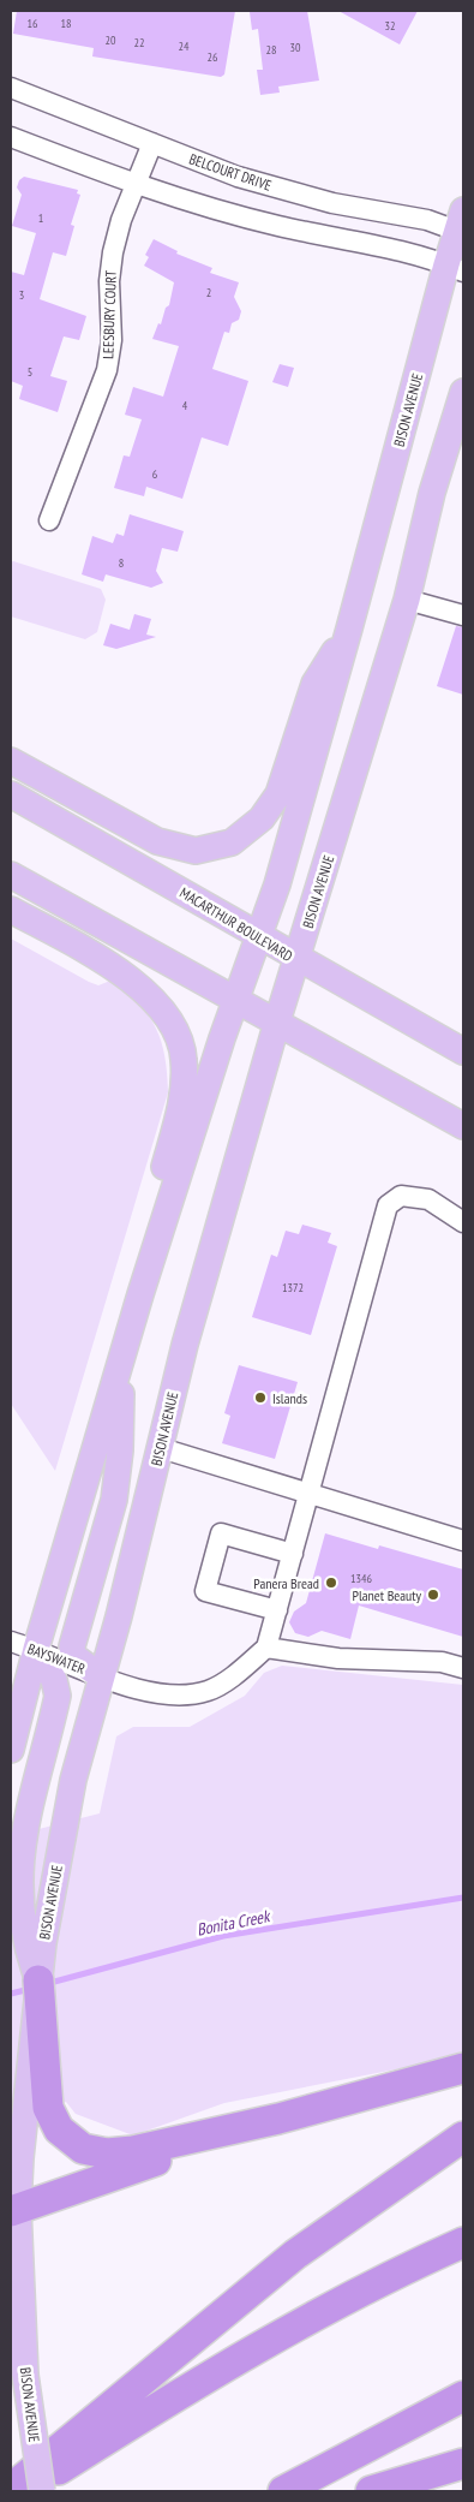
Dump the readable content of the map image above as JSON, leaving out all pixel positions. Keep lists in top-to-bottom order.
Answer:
{
  "streets": {
    "main road": ["BISON AVENUE", "MACARTHUR BOULEVARD"],
    "street": ["BELCOURT DRIVE", "LEESBURY COURT", "BAYSWATER"]
  },
  "crossings": [
    ["BELCOURT DRIVE", "LEESBURY COURT"],
    ["BELCOURT DRIVE", "BISON AVENUE"],
    ["BISON AVENUE", "MACARTHUR BOULEVARD"],
    ["BISON AVENUE", "BAYSWATER"]
  ],
  "water": ["Bonita Creek"],
  "places": ["Islands", "Panera Bread", "Planet Beauty"],
  "house_numbers": [
    "16",
    "18",
    "32",
    "20",
    "22",
    "24",
    "30",
    "28",
    "26",
    "1",
    "2",
    "3",
    "5",
    "4",
    "6",
    "8",
    "1372",
    "1346"
  ]
}
